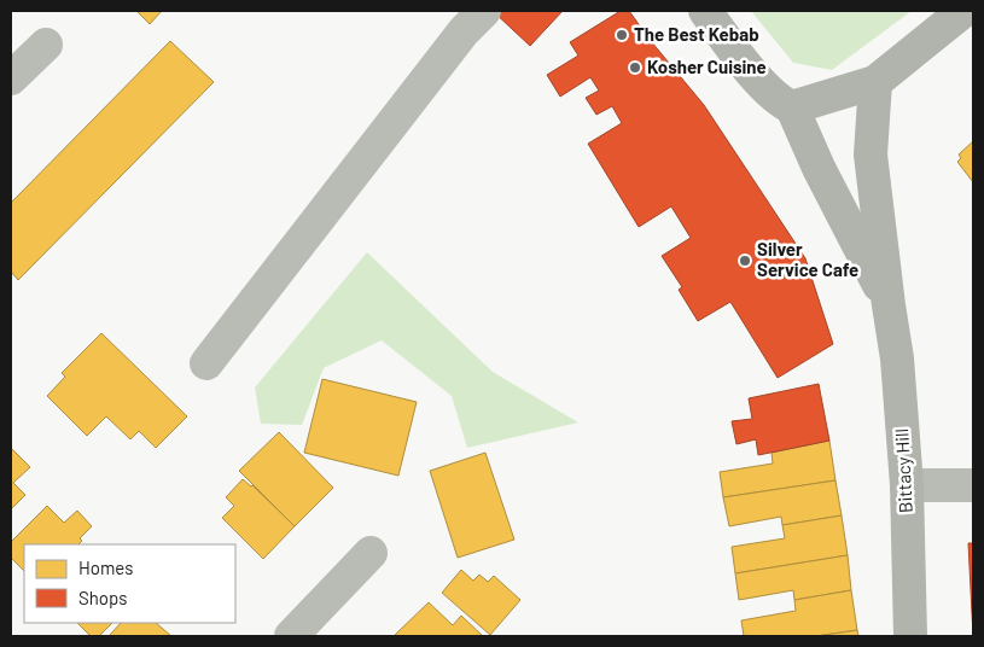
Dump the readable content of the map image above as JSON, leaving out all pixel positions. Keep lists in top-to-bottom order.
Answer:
{
  "streets": {
    "main road": ["Bittacy Hill"]
  },
  "places": ["The Best Kebab", "Kosher Cuisine", "Silver Service Cafe"],
  "legend": ["Homes", "Shops"]
}
